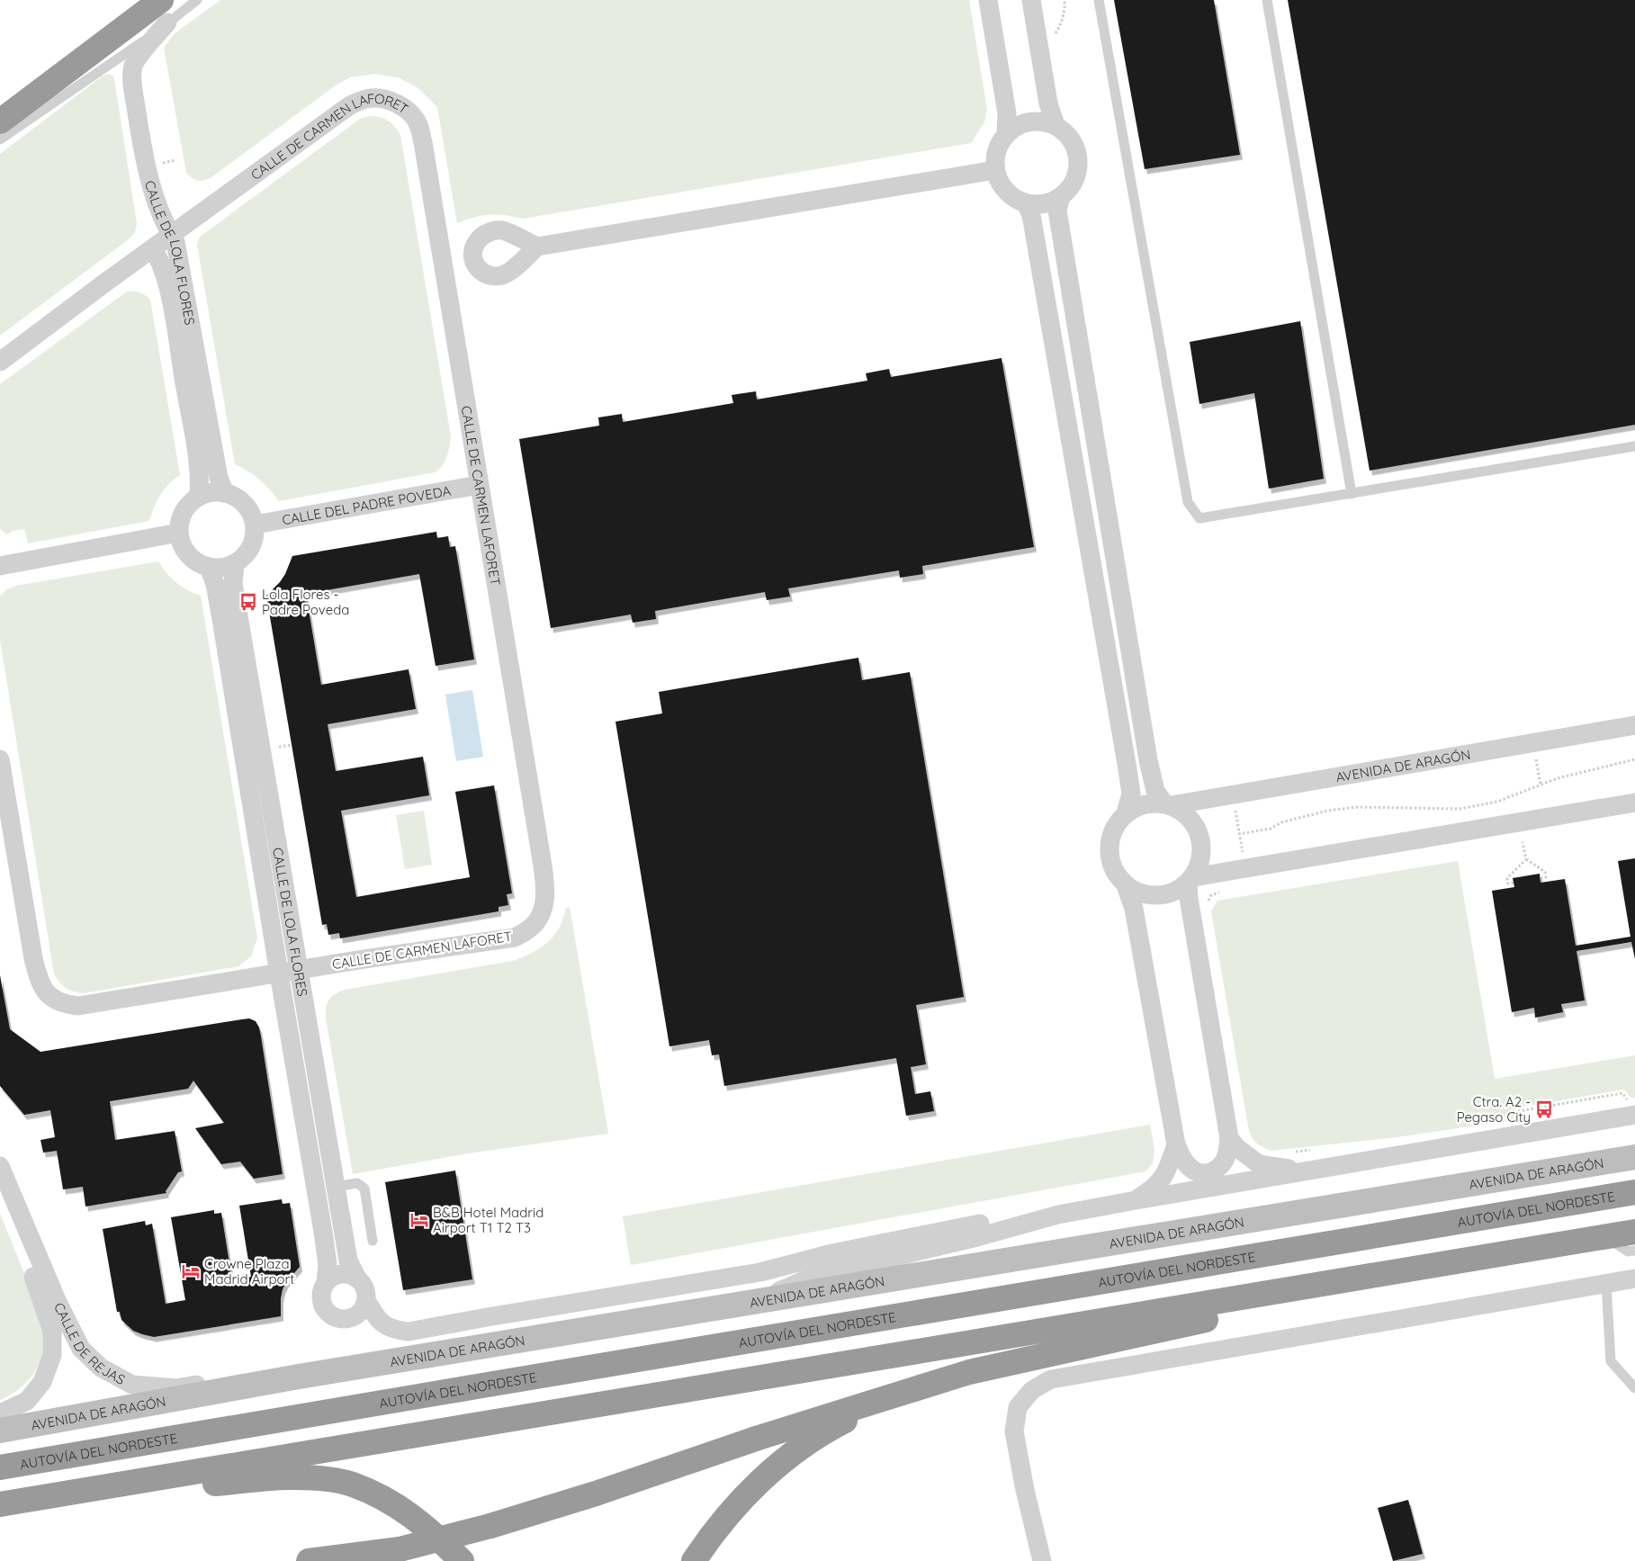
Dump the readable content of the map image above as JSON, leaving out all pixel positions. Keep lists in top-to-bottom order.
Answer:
{
  "streets": {
    "highway": ["AUTOVÍA DEL NORDESTE"],
    "street": [
      "CALLE DE CARMEN LAFORET",
      "CALLE DE LOLA FLORES",
      "CALLE DEL PADRE POVEDA",
      "AVENIDA DE ARAGÓN",
      "CALLE DE REJAS"
    ]
  },
  "crossings": [
    ["CALLE DE CARMEN LAFORET", "CALLE DE LOLA FLORES"],
    ["CALLE DE CARMEN LAFORET", "CALLE DEL PADRE POVEDA"],
    ["CALLE DE LOLA FLORES", "CALLE DEL PADRE POVEDA"],
    ["CALLE DE LOLA FLORES", "AVENIDA DE ARAGÓN"],
    ["AVENIDA DE ARAGÓN", "CALLE DE REJAS"]
  ],
  "places": {
    "bus stop": ["Lola Flores - Padre Poveda", "Ctra. A2 - Pegaso City"],
    "hotel": ["B&B Hotel Madrid Airport T1 T2 T3", "Crowne Plaza Madrid Airport"]
  }
}
